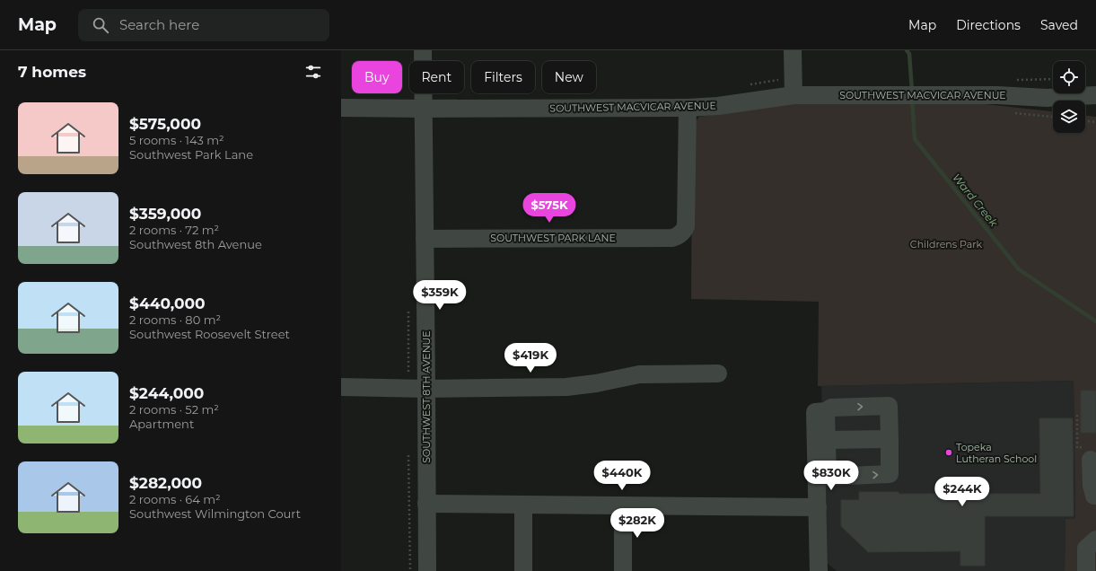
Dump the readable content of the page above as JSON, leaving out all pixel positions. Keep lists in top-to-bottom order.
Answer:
{
  "streets": {
    "street": ["SOUTHWEST MACVICAR AVENUE", "SOUTHWEST PARK LANE", "SOUTHWEST 8TH AVENUE"]
  },
  "crossings": [
    ["SOUTHWEST MACVICAR AVENUE", "SOUTHWEST PARK LANE"],
    ["SOUTHWEST MACVICAR AVENUE", "SOUTHWEST 8TH AVENUE"],
    ["SOUTHWEST PARK LANE", "SOUTHWEST 8TH AVENUE"]
  ],
  "water": ["Ward Creek"],
  "parks": ["Childrens Park"],
  "places": ["Topeka Lutheran School"],
  "page": {
    "header": "Map",
    "search": "Search here",
    "nav": ["Map", "Directions", "Saved"],
    "heading": "7 homes",
    "chip": [
      "Buy",
      "Rent",
      "Filters",
      "New"
    ],
    "list": [
      {
        "name": "$575,000",
        "note": "5 rooms · 143 m² · Southwest Park Lane"
      },
      {
        "name": "$359,000",
        "note": "2 rooms · 72 m² · Southwest 8th Avenue"
      },
      {
        "name": "$440,000",
        "note": "2 rooms · 80 m² · Southwest Roosevelt Street"
      },
      {
        "name": "$244,000",
        "note": "2 rooms · 52 m² · Apartment"
      },
      {
        "name": "$282,000",
        "note": "2 rooms · 64 m² · Southwest Wilmington Court"
      }
    ],
    "price": [
      "$575K",
      "$359K",
      "$419K",
      "$440K",
      "$830K",
      "$244K",
      "$282K"
    ]
  }
}
